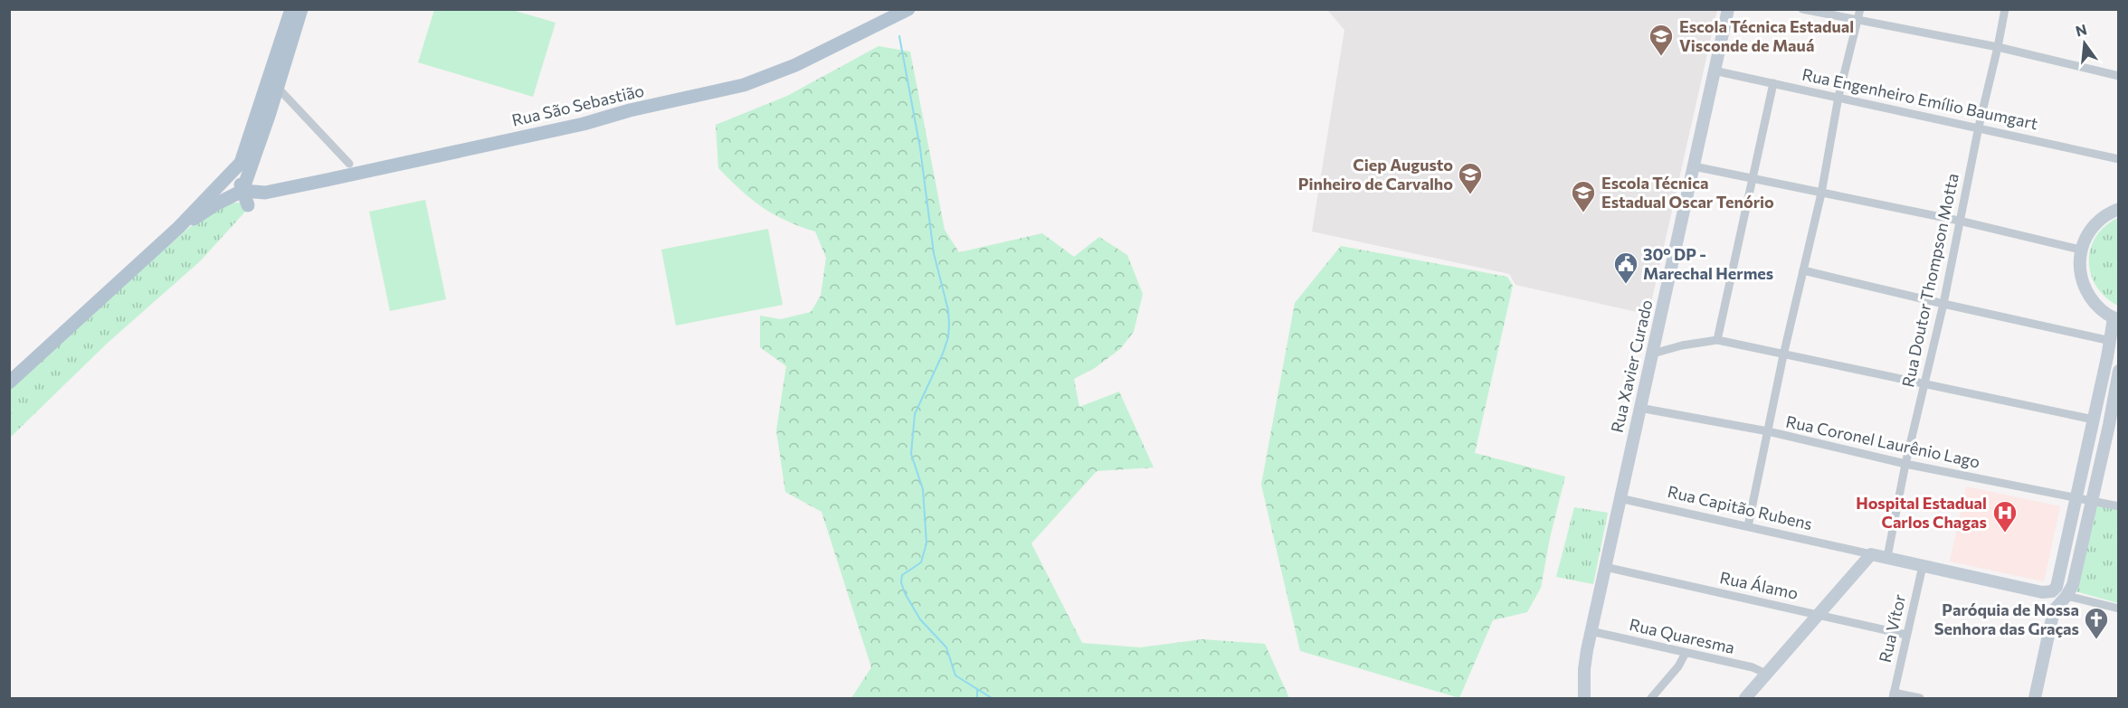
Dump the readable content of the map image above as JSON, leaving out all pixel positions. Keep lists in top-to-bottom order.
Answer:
{
  "streets": {
    "main road": ["Rua São Sebastião", "Rua Xavier Curado", "Rua Capitão Rubens"],
    "street": [
      "Rua Engenheiro Emílio Baumgart",
      "Rua Doutor Thompson Motta",
      "Rua Coronel Laurênio Lago",
      "Rua Álamo",
      "Rua Vítor",
      "Rua Quaresma"
    ]
  },
  "crossings": [
    ["Rua Engenheiro Emílio Baumgart", "Rua Doutor Thompson Motta"],
    ["Rua Engenheiro Emílio Baumgart", "Rua Xavier Curado"],
    ["Rua Doutor Thompson Motta", "Rua Coronel Laurênio Lago"],
    ["Rua Doutor Thompson Motta", "Rua Capitão Rubens"],
    ["Rua Xavier Curado", "Rua Coronel Laurênio Lago"],
    ["Rua Xavier Curado", "Rua Capitão Rubens"],
    ["Rua Xavier Curado", "Rua Álamo"],
    ["Rua Xavier Curado", "Rua Quaresma"],
    ["Rua Coronel Laurênio Lago", "Rua Capitão Rubens"],
    ["Rua Capitão Rubens", "Rua Vítor"],
    ["Rua Álamo", "Rua Vítor"]
  ],
  "places": {
    "school or university": ["Escola Técnica Estadual Visconde de Mauá", "Ciep Augusto Pinheiro de Carvalho", "Escola Técnica Estadual Oscar Tenório"],
    "public building": ["30º DP - Marechal Hermes"],
    "hospital": ["Hospital Estadual Carlos Chagas"],
    "church": ["Paróquia de Nossa Senhora das Graças"]
  },
  "north": "top"
}
